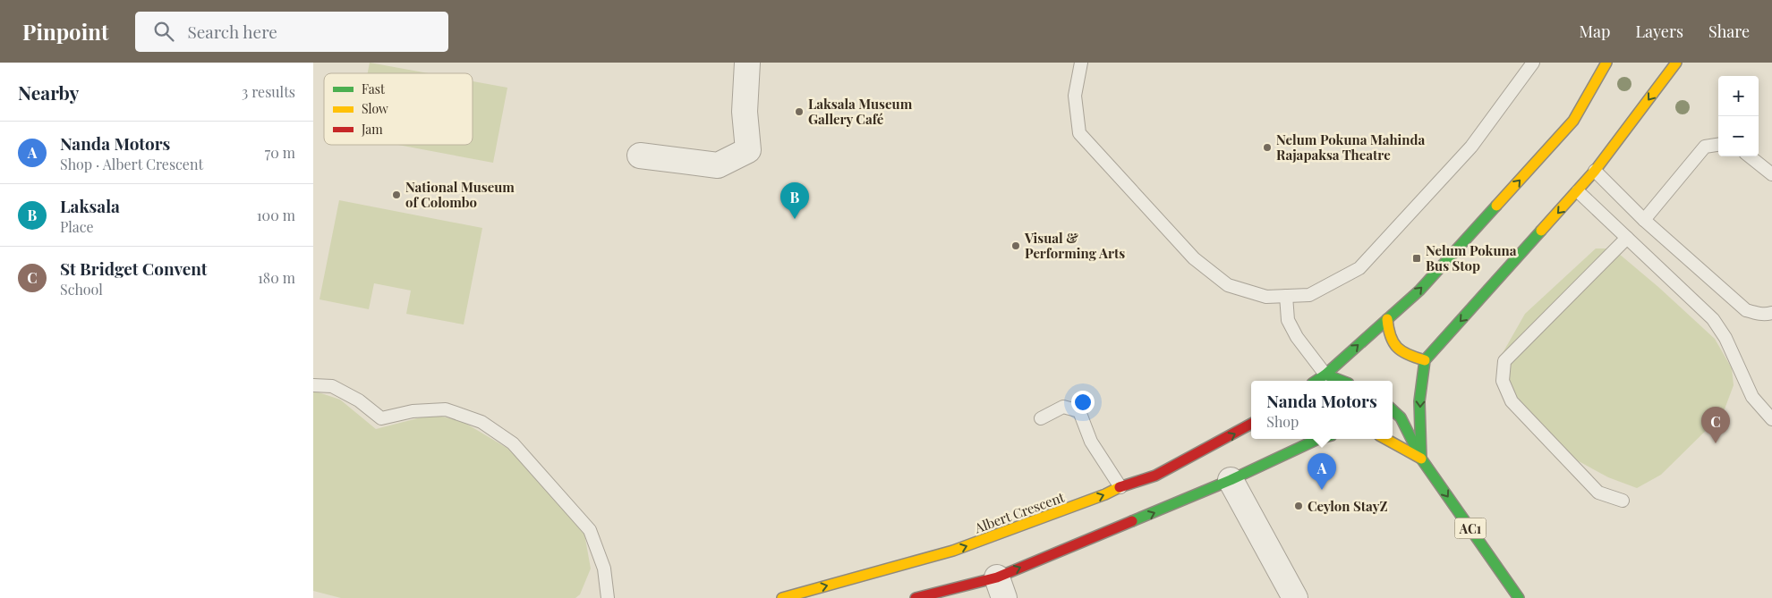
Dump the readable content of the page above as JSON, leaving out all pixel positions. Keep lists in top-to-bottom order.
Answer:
{
  "streets": {
    "main road": ["Albert Crescent", "AC1"]
  },
  "places": {
    "other": [
      "Laksala Museum Gallery Café",
      "Nelum Pokuna Mahinda Rajapaksa Theatre",
      "National Museum of Colombo",
      "Visual & Performing Arts",
      "Ceylon StayZ"
    ],
    "transit": ["Nelum Pokuna Bus Stop"]
  },
  "legend": ["Fast", "Slow", "Jam"],
  "page": {
    "header": "Pinpoint",
    "search": "Search here",
    "nav": ["Map", "Layers", "Share"],
    "heading": ["Nearby", "3 results"],
    "map_buttons": ["+", "−"],
    "list": [
      {
        "mark": "A",
        "name": "Nanda Motors",
        "note": "Shop · Albert Crescent",
        "value": "70 m"
      },
      {
        "mark": "B",
        "name": "Laksala",
        "note": "Place",
        "value": "100 m"
      },
      {
        "mark": "C",
        "name": "St Bridget Convent",
        "note": "School",
        "value": "180 m"
      }
    ],
    "pins": ["B", "C", "A"],
    "popup": ["Nanda Motors", "Shop"]
  }
}
